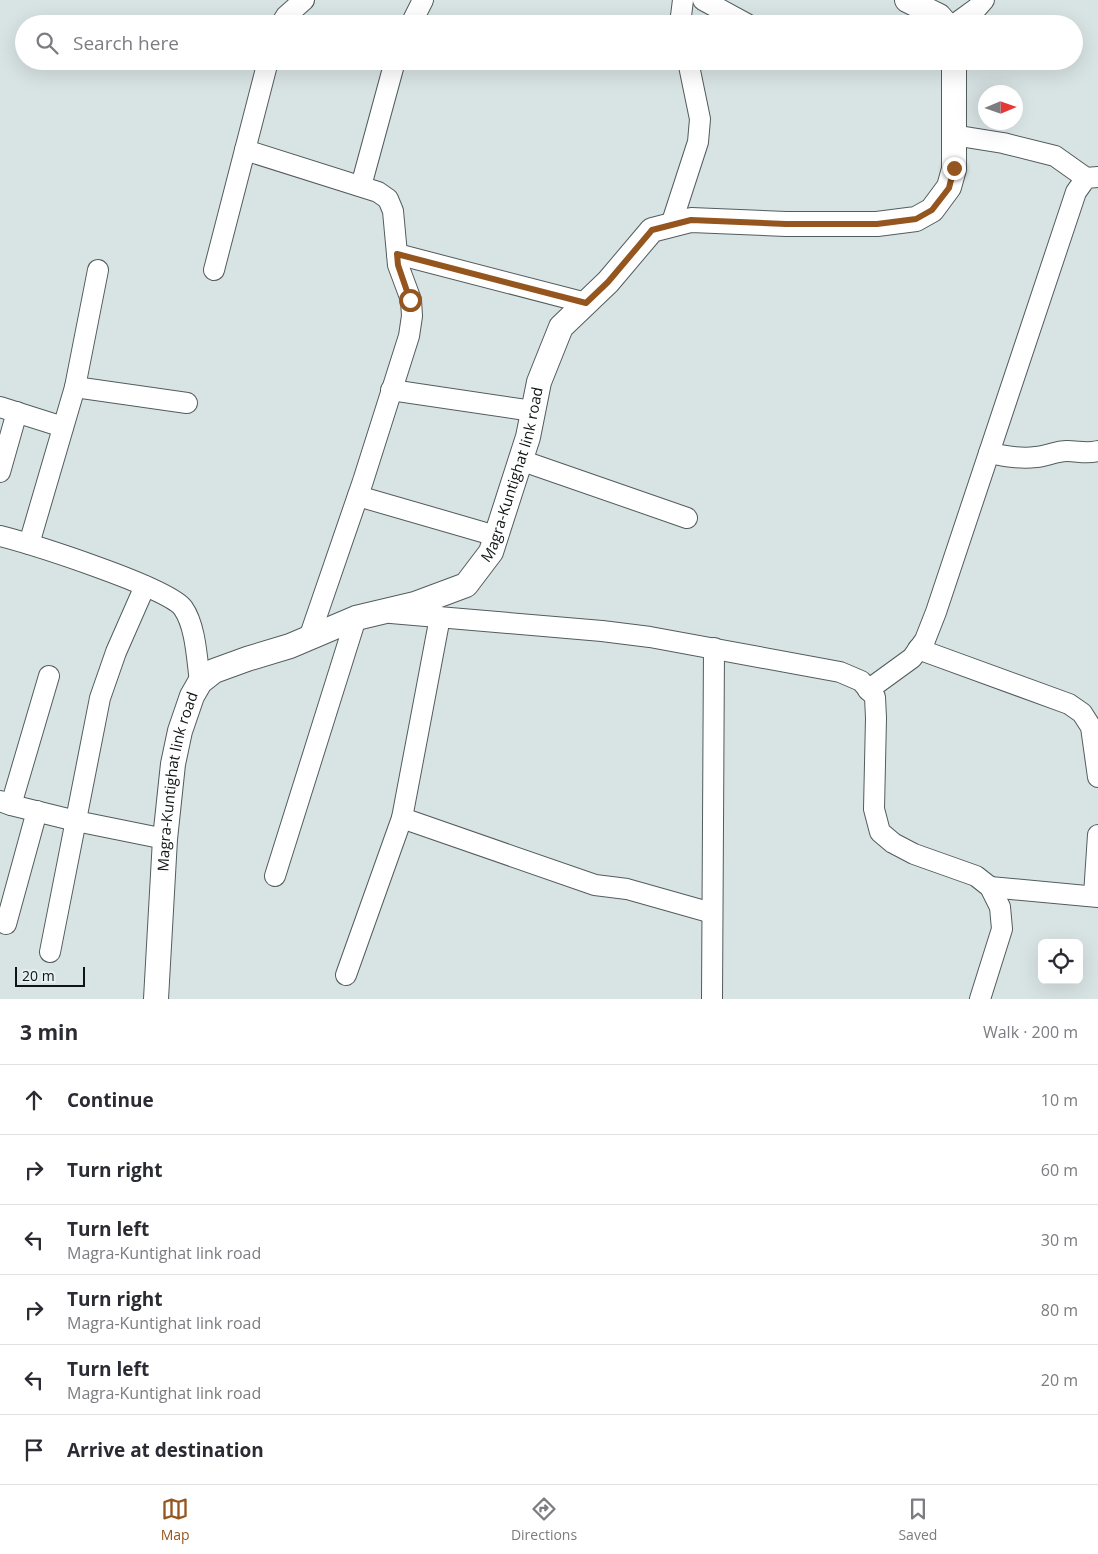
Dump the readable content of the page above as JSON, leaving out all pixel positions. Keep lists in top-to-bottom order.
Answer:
{
  "streets": {
    "street": ["Magra-Kuntighat link road"]
  },
  "scale_bar": "20 m",
  "north": "right",
  "page": {
    "search": "Search here",
    "scale": "20 m",
    "heading": ["3 min", "Walk · 200 m"],
    "list": [
      ["Continue", "10 m"],
      ["Turn right", "60 m"],
      ["Turn left", "Magra-Kuntighat link road", "30 m"],
      ["Turn right", "Magra-Kuntighat link road", "80 m"],
      ["Turn left", "Magra-Kuntighat link road", "20 m"],
      "Arrive at destination"
    ],
    "nav": ["Map", "Directions", "Saved"]
  }
}
